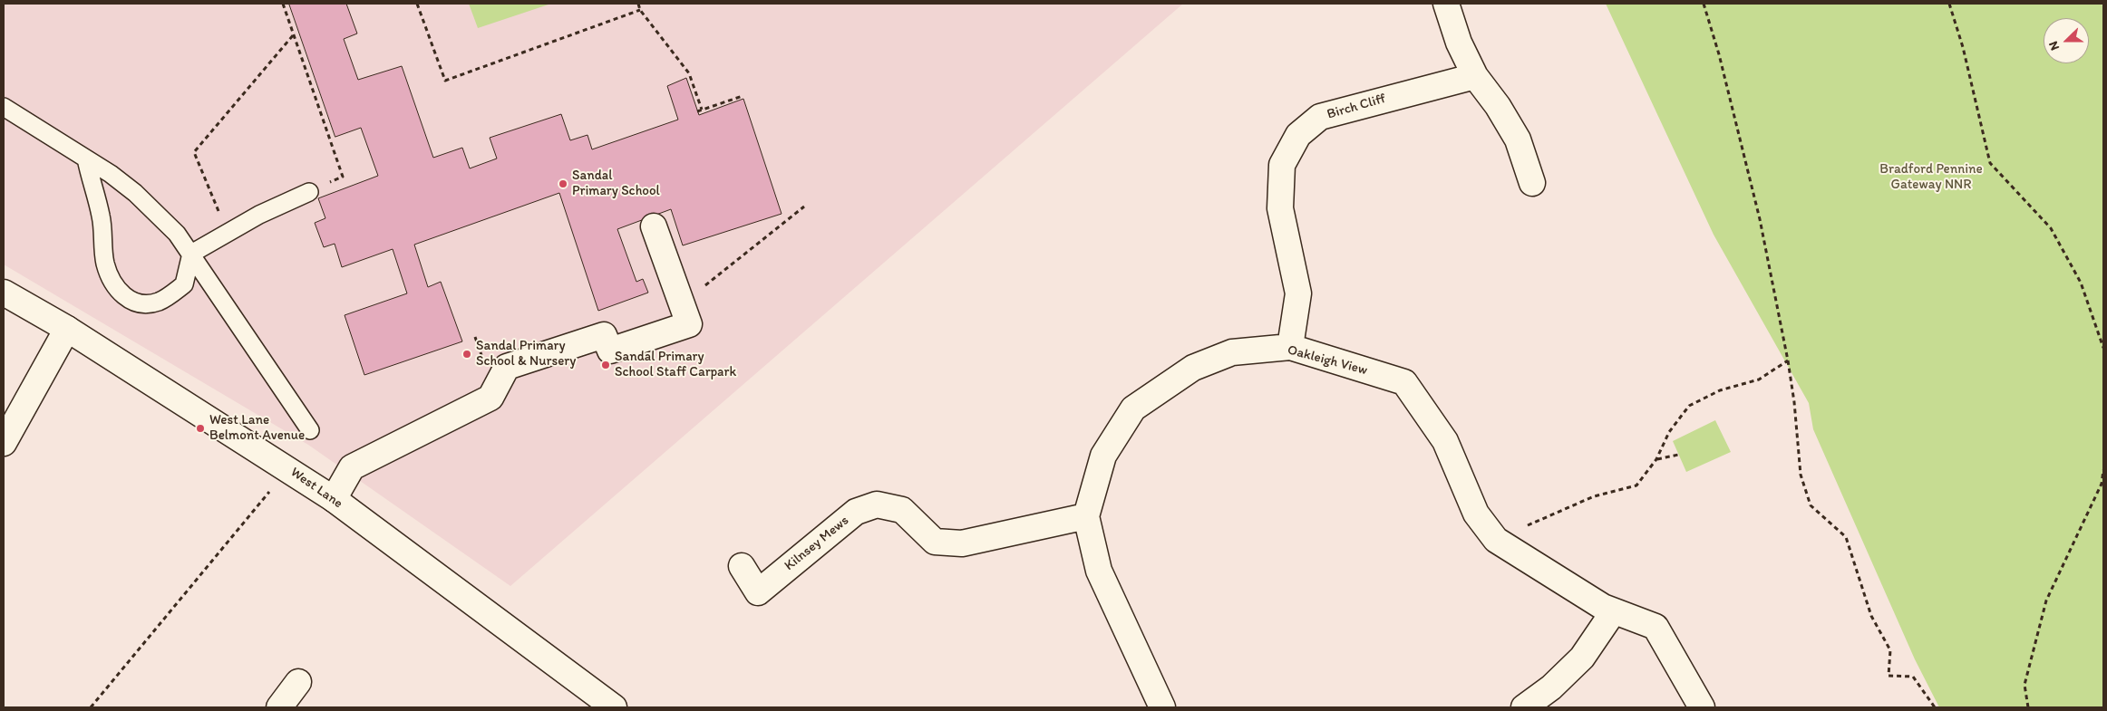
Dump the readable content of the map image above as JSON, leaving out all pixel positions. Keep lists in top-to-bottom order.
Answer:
{
  "streets": {
    "street": [
      "Birch Cliff",
      "Oakleigh View",
      "West Lane",
      "Kilnsey Mews"
    ]
  },
  "crossings": [
    ["Birch Cliff", "Oakleigh View"],
    ["Oakleigh View", "Kilnsey Mews"]
  ],
  "parks": ["Bradford Pennine Gateway NNR"],
  "places": [
    "Sandal Primary School",
    "Sandal Primary School & Nursery",
    "Sandal Primary School Staff Carpark",
    "West Lane Belmont Avenue"
  ],
  "north": "left"
}
